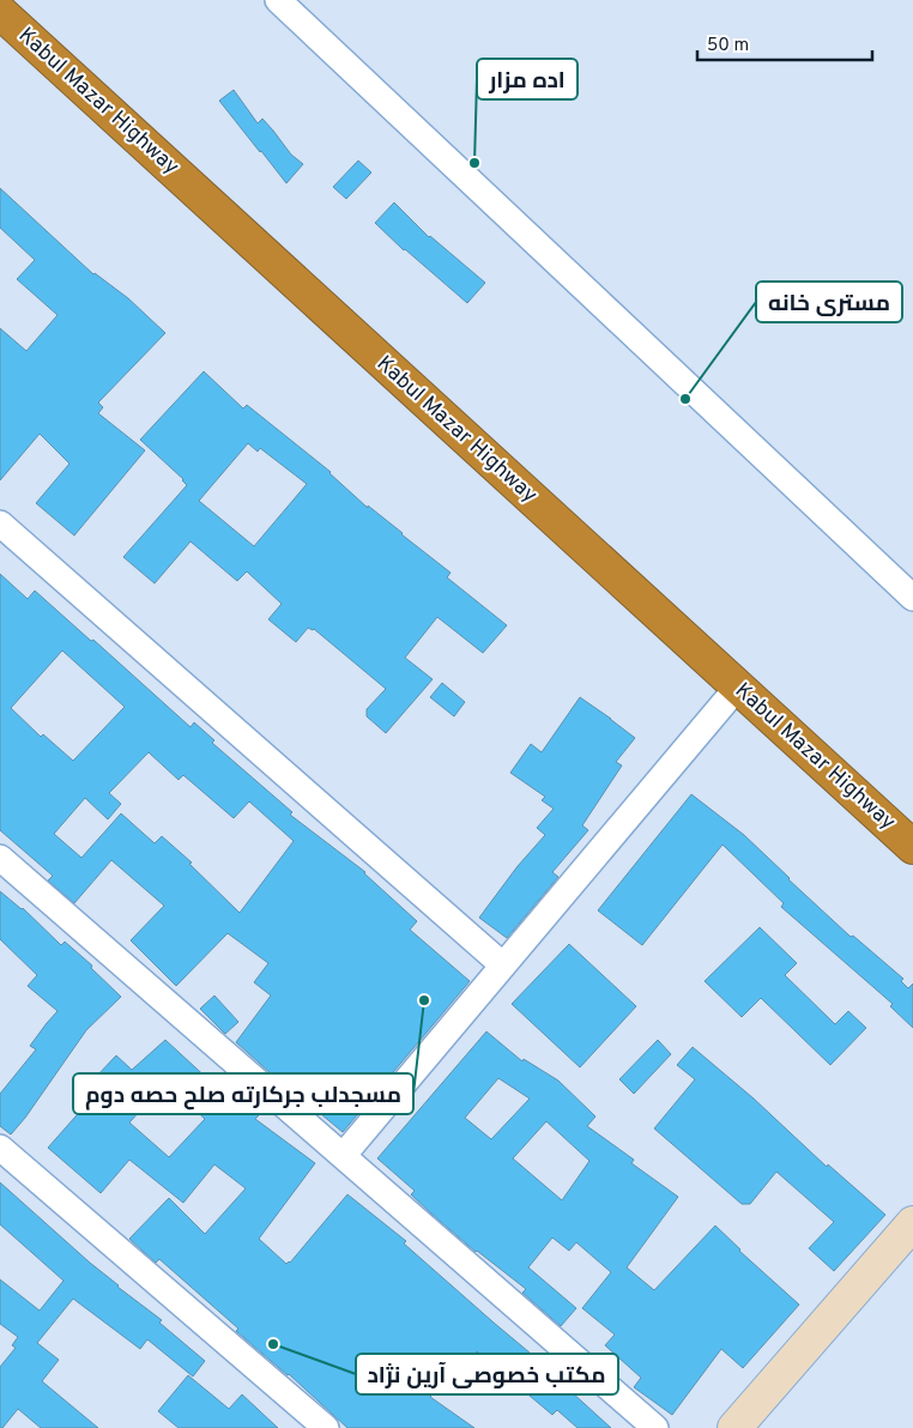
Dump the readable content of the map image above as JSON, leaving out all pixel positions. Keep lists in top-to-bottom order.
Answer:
{
  "streets": {
    "highway": ["Kabul Mazar Highway"]
  },
  "places": [
    "اده مزار",
    "مستری خانه",
    "مسجدلب جرکارته صلح حصه دوم",
    "مکتب خصوصی آرین نژاد"
  ],
  "scale_bar": "50 m"
}
